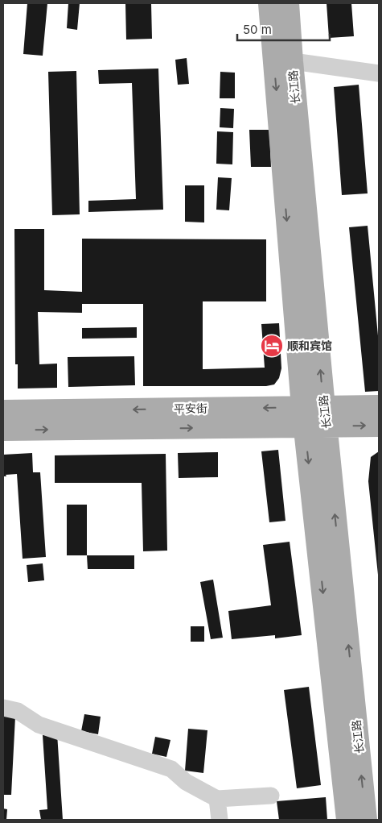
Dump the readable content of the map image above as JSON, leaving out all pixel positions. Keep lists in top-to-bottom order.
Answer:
{
  "streets": {
    "main road": ["长江路", "平安街"]
  },
  "crossings": [
    ["长江路", "平安街"]
  ],
  "places": {
    "hotel": ["顺和宾馆"]
  },
  "scale_bar": "50 m"
}
